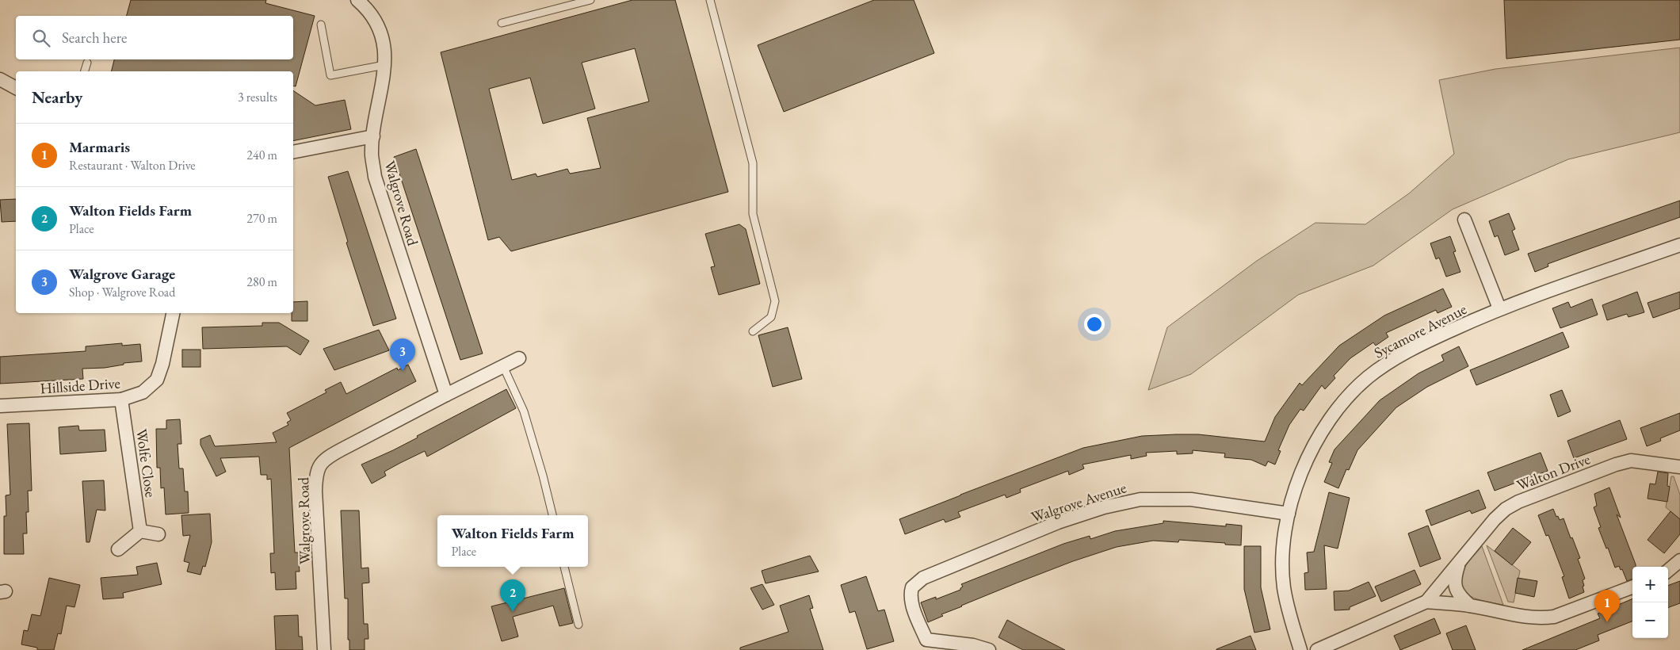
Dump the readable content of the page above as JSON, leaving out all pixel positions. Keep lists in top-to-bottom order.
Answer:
{
  "streets": {
    "street": [
      "Walgrove Road",
      "Sycamore Avenue",
      "Hillside Drive",
      "Wolfe Close",
      "Walton Drive",
      "Walgrove Avenue"
    ]
  },
  "crossings": [
    ["Sycamore Avenue", "Walgrove Avenue"],
    ["Hillside Drive", "Wolfe Close"]
  ],
  "page": {
    "search": "Search here",
    "heading": ["Nearby", "3 results"],
    "list": [
      {
        "mark": "1",
        "name": "Marmaris",
        "note": "Restaurant · Walton Drive",
        "value": "240 m"
      },
      {
        "mark": "2",
        "name": "Walton Fields Farm",
        "note": "Place",
        "value": "270 m"
      },
      {
        "mark": "3",
        "name": "Walgrove Garage",
        "note": "Shop · Walgrove Road",
        "value": "280 m"
      }
    ],
    "pins": ["3", "2", "1"],
    "popup": ["Walton Fields Farm", "Place"],
    "map_buttons": ["+", "−"]
  }
}
